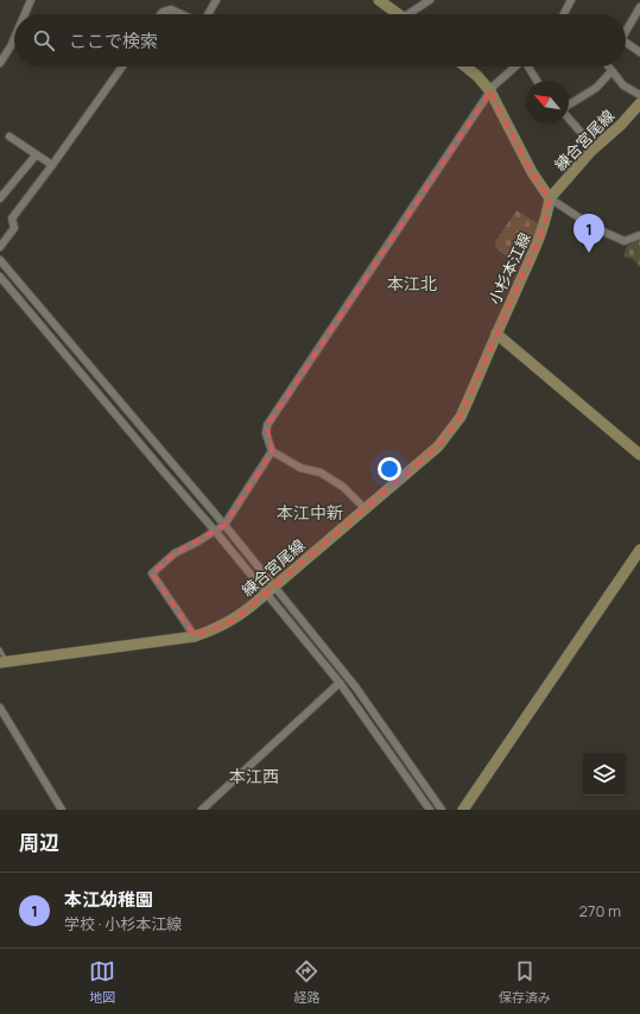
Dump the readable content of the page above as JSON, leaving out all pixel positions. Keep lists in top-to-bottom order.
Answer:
{
  "streets": {
    "main road": ["練合宮尾線", "小杉本江線"]
  },
  "crossings": [
    ["練合宮尾線", "小杉本江線"]
  ],
  "districts": ["本江北", "本江中新", "本江西"],
  "north": "top left",
  "page": {
    "search": "ここで検索",
    "pins": "1",
    "heading": "周辺",
    "list": [
      {
        "mark": "1",
        "name": "本江幼稚園",
        "note": "学校 · 小杉本江線",
        "value": "270 m"
      }
    ],
    "nav": ["地図", "経路", "保存済み"]
  }
}
